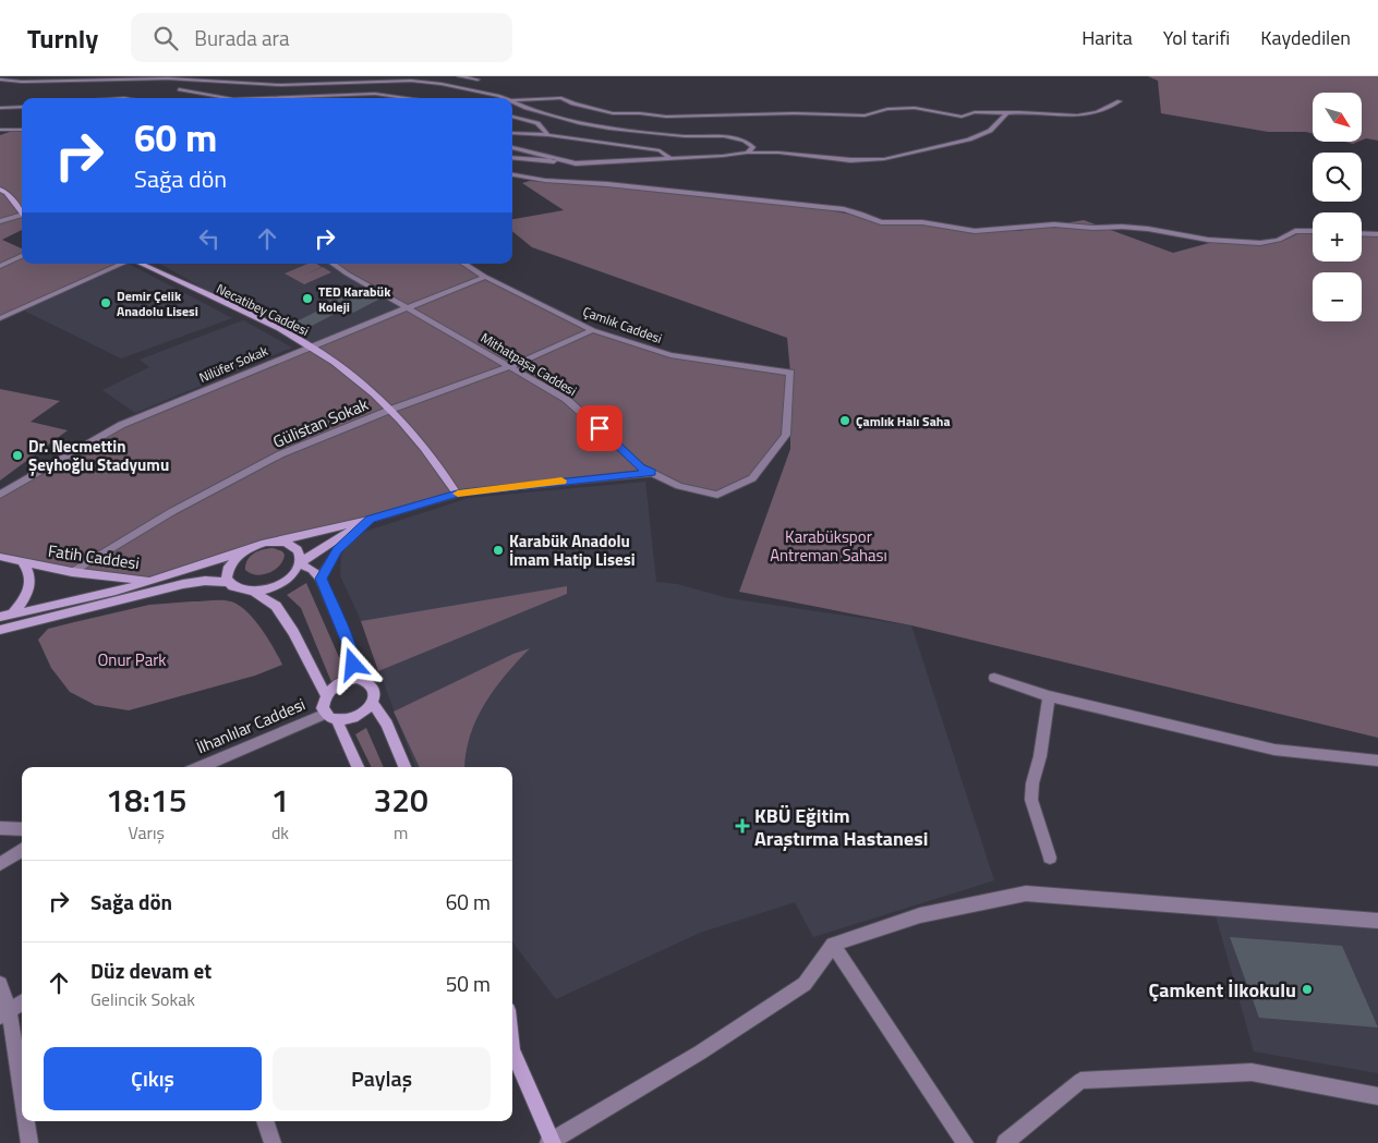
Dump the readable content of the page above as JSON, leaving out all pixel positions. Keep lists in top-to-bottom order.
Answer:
{
  "streets": {
    "street": [
      "Necatibey Caddesi",
      "Çamlık Caddesi",
      "Nilüfer Sokak",
      "Mithatpaşa Caddesi",
      "Gülistan Sokak",
      "Fatih Caddesi",
      "İlhanlılar Caddesi"
    ]
  },
  "crossings": [
    ["Necatibey Caddesi", "Nilüfer Sokak"],
    ["Necatibey Caddesi", "Gülistan Sokak"],
    ["Çamlık Caddesi", "Nilüfer Sokak"],
    ["Çamlık Caddesi", "Mithatpaşa Caddesi"],
    ["Çamlık Caddesi", "Gülistan Sokak"],
    ["Nilüfer Sokak", "Mithatpaşa Caddesi"],
    ["Mithatpaşa Caddesi", "Gülistan Sokak"],
    ["Gülistan Sokak", "Fatih Caddesi"]
  ],
  "parks": ["Karabükspor Antreman Sahası", "Onur Park"],
  "places": {
    "other": [
      "TED Karabük Koleji",
      "Demir Çelik Anadolu Lisesi",
      "Çamlık Halı Saha",
      "Dr. Necmettin Şeyhoğlu Stadyumu",
      "Karabük Anadolu İmam Hatip Lisesi",
      "Çamkent İlkokulu"
    ],
    "health": ["KBÜ Eğitim Araştırma Hastanesi"]
  },
  "north": "bottom right",
  "page": {
    "header": "Turnly",
    "search": "Burada ara",
    "nav": ["Harita", "Yol tarifi", "Kaydedilen"],
    "map_buttons": ["+", "−"],
    "turn": ["60 m", "Sağa dön"],
    "eta": [
      "18:15",
      "Varış",
      "1",
      "dk",
      "320",
      "m"
    ],
    "list": [
      {
        "name": "Sağa dön",
        "value": "60 m"
      },
      {
        "name": "Düz devam et",
        "note": "Gelincik Sokak",
        "value": "50 m"
      }
    ],
    "buttons": ["Çıkış", "Paylaş"]
  }
}
